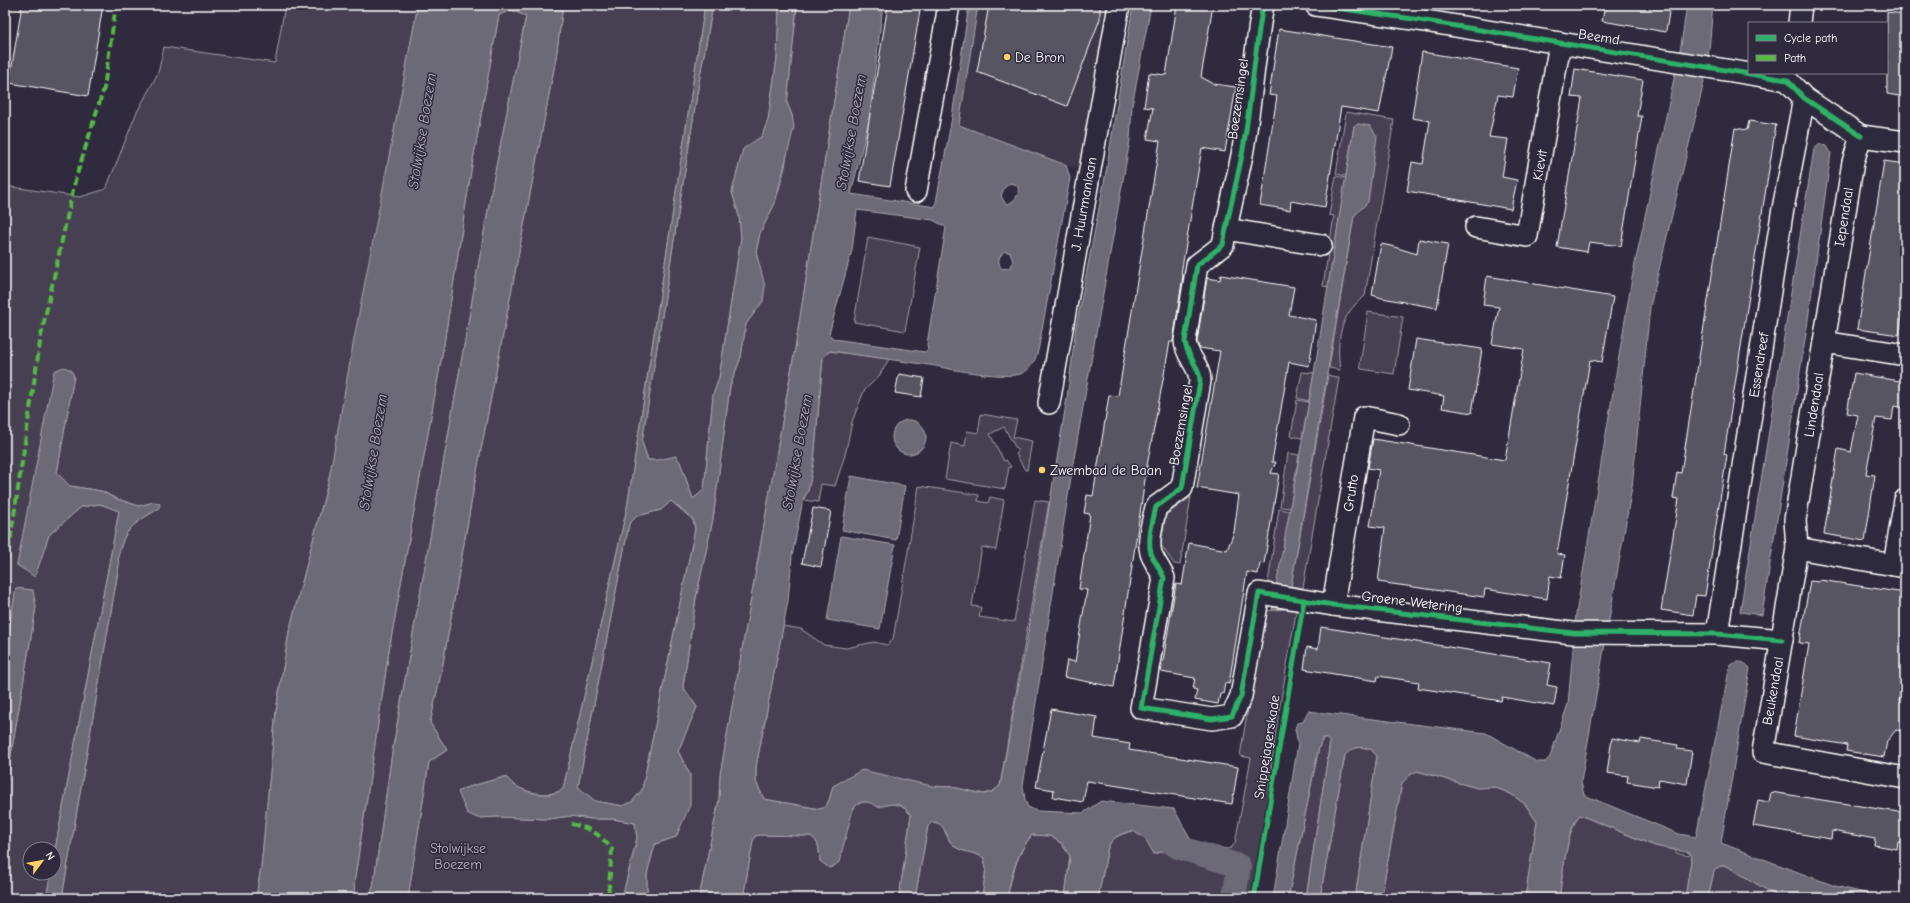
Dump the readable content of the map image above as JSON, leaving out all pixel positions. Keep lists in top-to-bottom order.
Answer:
{
  "streets": {
    "street": [
      "Beemd",
      "Boezemsingel",
      "Kievit",
      "J. Huurmanlaan",
      "Iependaal",
      "Essendreef",
      "Lindendaal",
      "Grutto",
      "Groene Wetering",
      "Beukendaal"
    ],
    "cycle path": ["Snippejagerskade"]
  },
  "crossings": [
    ["Beemd", "Kievit"],
    ["Beemd", "Iependaal"],
    ["Beemd", "Essendreef"],
    ["Boezemsingel", "Groene Wetering"],
    ["Iependaal", "Lindendaal"],
    ["Essendreef", "Groene Wetering"],
    ["Lindendaal", "Beukendaal"],
    ["Grutto", "Groene Wetering"],
    ["Groene Wetering", "Beukendaal"]
  ],
  "water": ["Stolwijkse Boezem"],
  "parks": ["Stolwijkse Boezem"],
  "places": ["De Bron", "Zwembad de Baan"],
  "legend": ["Cycle path", "Path"],
  "north": "top right"
}
